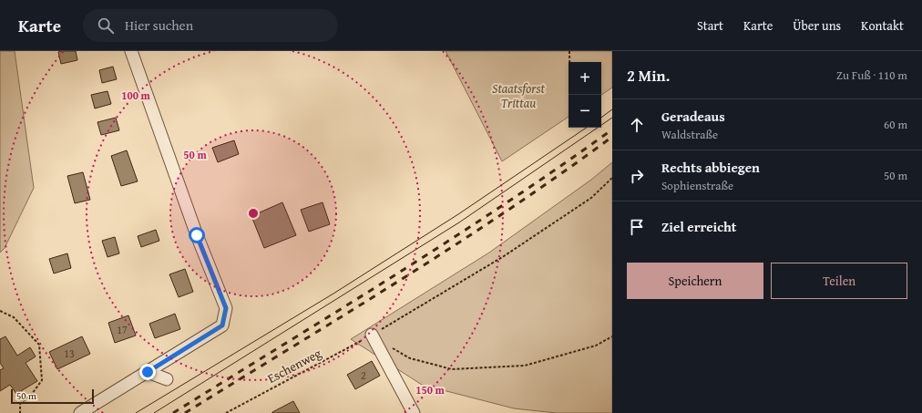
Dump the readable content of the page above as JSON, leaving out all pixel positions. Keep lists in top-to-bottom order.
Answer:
{
  "streets": {
    "path": ["Eschenweg"]
  },
  "parks": ["Staatsforst Trittau"],
  "house_numbers": ["17", "13", "2"],
  "scale_bar": "50 m",
  "page": {
    "header": "Karte",
    "search": "Hier suchen",
    "nav": [
      "Start",
      "Karte",
      "Über uns",
      "Kontakt"
    ],
    "heading": ["2 Min.", "Zu Fuß · 110 m"],
    "map_buttons": ["+", "−"],
    "list": [
      ["Geradeaus", "Waldstraße", "60 m"],
      ["Rechts abbiegen", "Sophienstraße", "50 m"],
      "Ziel erreicht"
    ],
    "buttons": ["Speichern", "Teilen"],
    "scale": "50 m"
  },
  "rings": ["100 m", "50 m", "150 m"]
}
